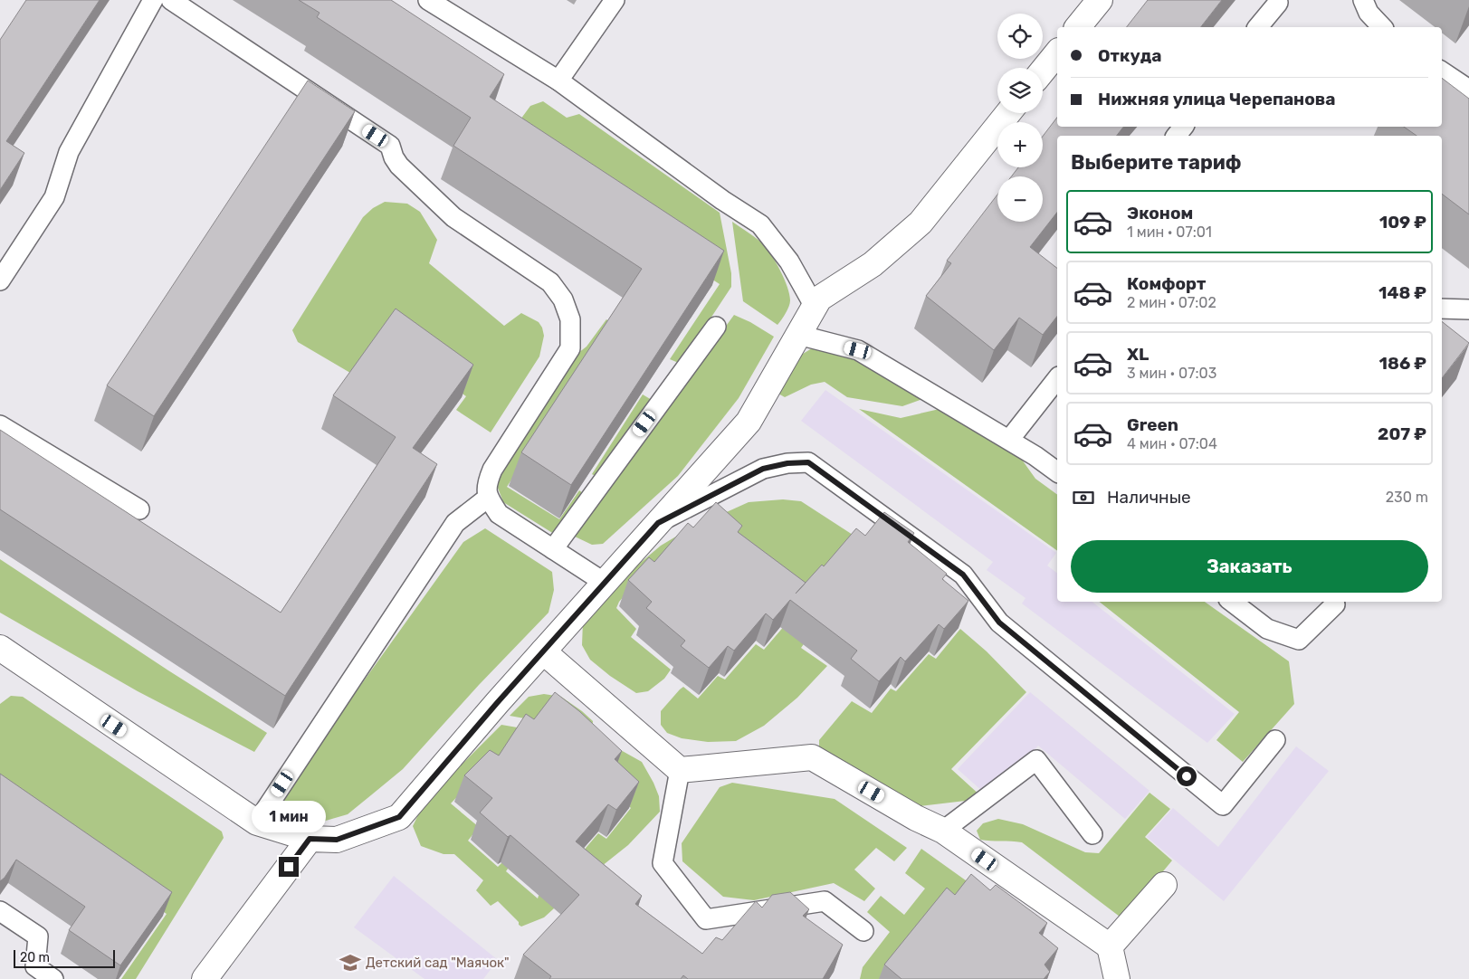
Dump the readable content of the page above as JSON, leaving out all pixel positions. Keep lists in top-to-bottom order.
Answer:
{
  "places": {
    "school or university": ["Детский сад \"Маячок\""]
  },
  "scale_bar": "20 m",
  "page": {
    "map_buttons": ["+", "−"],
    "banner": ["Откуда", "Нижняя улица Черепанова"],
    "heading": "Выберите тариф",
    "list": [
      {
        "name": "Эконом",
        "note": "1 мин · 07:01",
        "value": "109 ₽"
      },
      {
        "name": "Комфорт",
        "note": "2 мин · 07:02",
        "value": "148 ₽"
      },
      {
        "name": "XL",
        "note": "3 мин · 07:03",
        "value": "186 ₽"
      },
      {
        "name": "Green",
        "note": "4 мин · 07:04",
        "value": "207 ₽"
      }
    ],
    "pay": ["Наличные", "230 m"],
    "buttons": "Заказать",
    "bubble": "1 мин",
    "scale": "20 m"
  }
}
